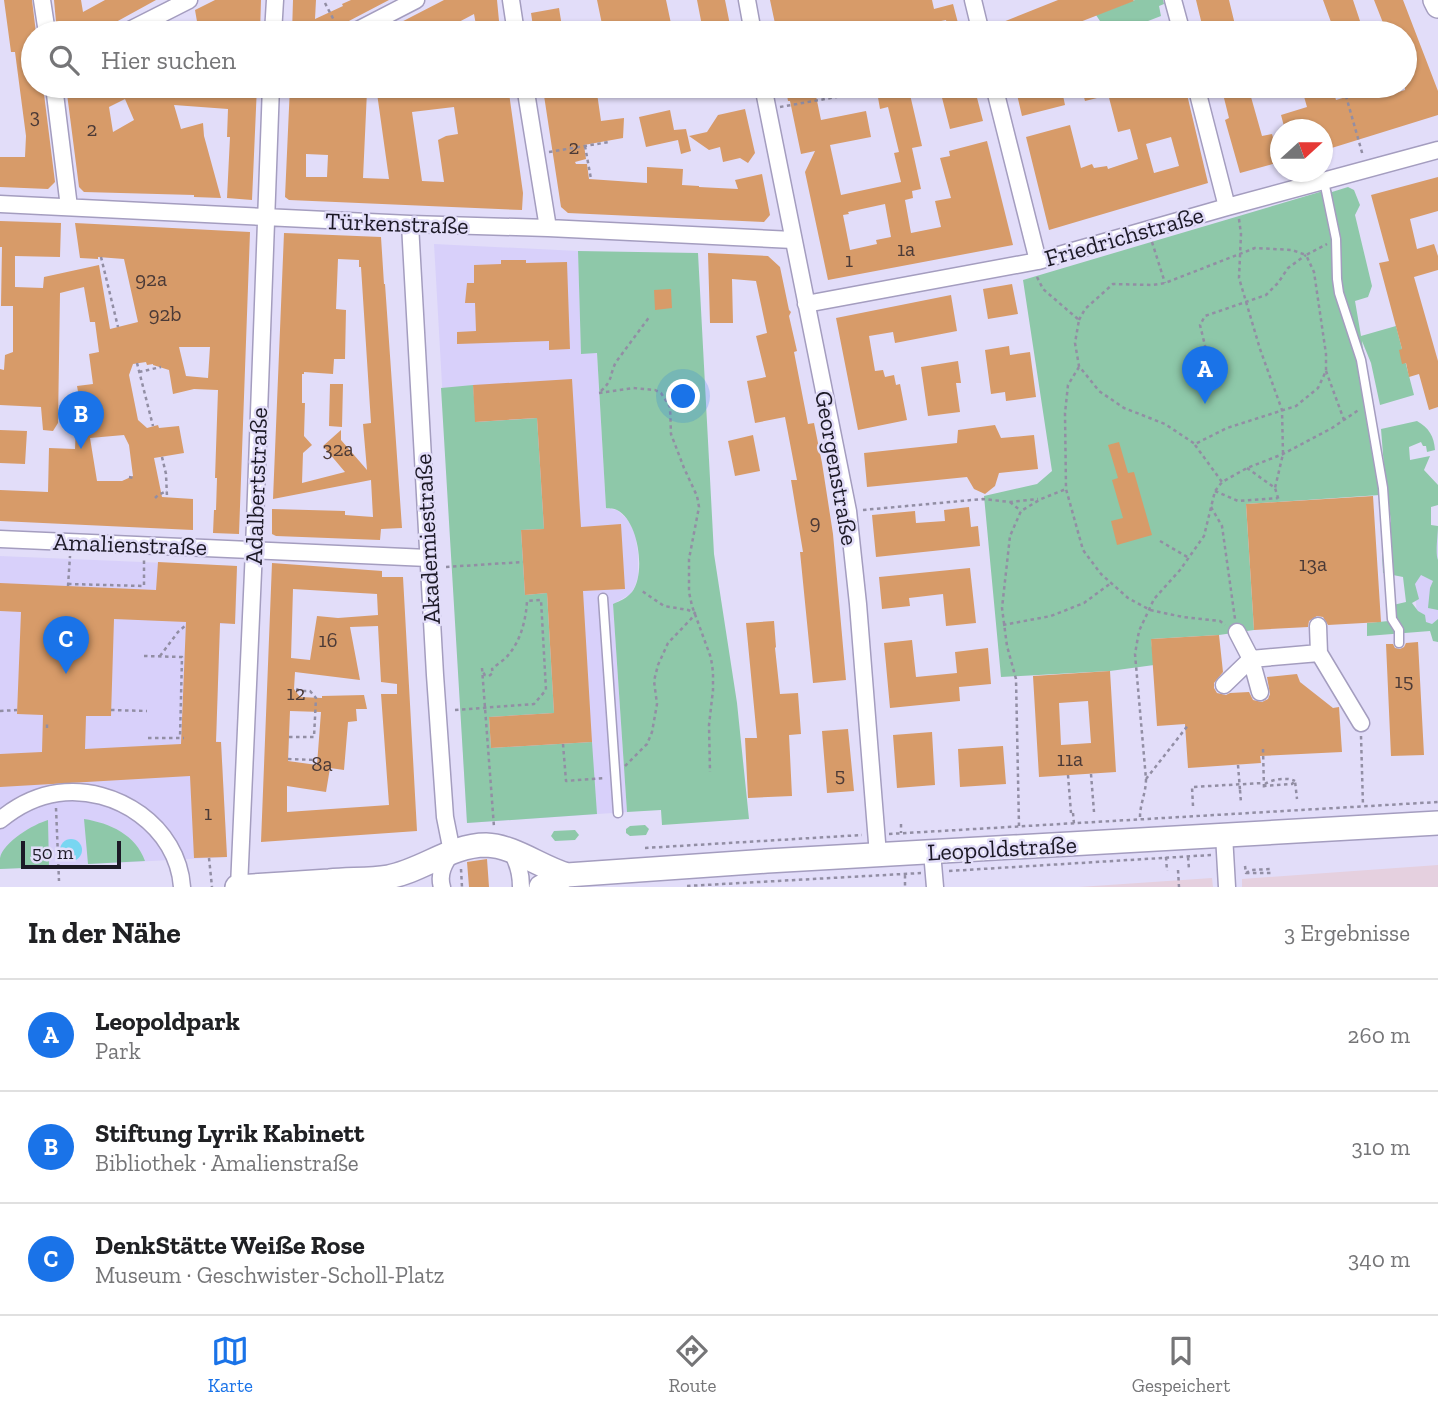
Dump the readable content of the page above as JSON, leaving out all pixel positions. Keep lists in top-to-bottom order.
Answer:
{
  "streets": {
    "main road": ["Leopoldstraße"],
    "street": [
      "Türkenstraße",
      "Friedrichstraße",
      "Georgenstraße",
      "Adalbertstraße",
      "Akademiestraße",
      "Amalienstraße"
    ]
  },
  "crossings": [
    ["Türkenstraße", "Georgenstraße"],
    ["Türkenstraße", "Adalbertstraße"],
    ["Türkenstraße", "Akademiestraße"],
    ["Friedrichstraße", "Georgenstraße"],
    ["Georgenstraße", "Leopoldstraße"],
    ["Adalbertstraße", "Amalienstraße"],
    ["Adalbertstraße", "Leopoldstraße"],
    ["Akademiestraße", "Amalienstraße"],
    ["Akademiestraße", "Leopoldstraße"]
  ],
  "house_numbers": [
    "3",
    "2",
    "2",
    "1a",
    "1",
    "92a",
    "92b",
    "32a",
    "9",
    "13a",
    "16",
    "15",
    "12",
    "11a",
    "8a",
    "5",
    "1"
  ],
  "scale_bar": "50 m",
  "north": "right",
  "page": {
    "search": "Hier suchen",
    "pins": ["A", "B", "C"],
    "scale": "50 m",
    "heading": ["In der Nähe", "3 Ergebnisse"],
    "list": [
      {
        "mark": "A",
        "name": "Leopoldpark",
        "note": "Park",
        "value": "260 m"
      },
      {
        "mark": "B",
        "name": "Stiftung Lyrik Kabinett",
        "note": "Bibliothek · Amalienstraße",
        "value": "310 m"
      },
      {
        "mark": "C",
        "name": "DenkStätte Weiße Rose",
        "note": "Museum · Geschwister-Scholl-Platz",
        "value": "340 m"
      }
    ],
    "nav": ["Karte", "Route", "Gespeichert"]
  }
}
